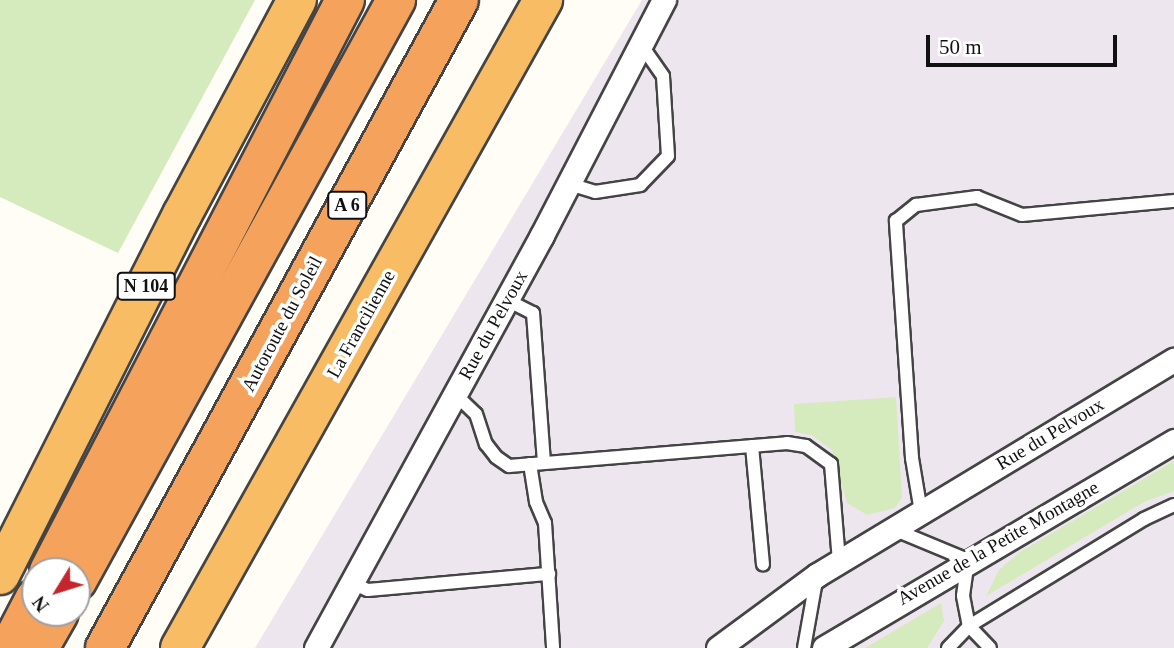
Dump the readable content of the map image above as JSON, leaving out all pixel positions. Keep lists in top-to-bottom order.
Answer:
{
  "streets": {
    "highway": [
      "A 6",
      "N 104",
      "Autoroute du Soleil",
      "La Francilienne"
    ],
    "street": ["Rue du Pelvoux", "Avenue de la Petite Montagne"]
  },
  "scale_bar": "50 m",
  "north": "bottom left"
}
